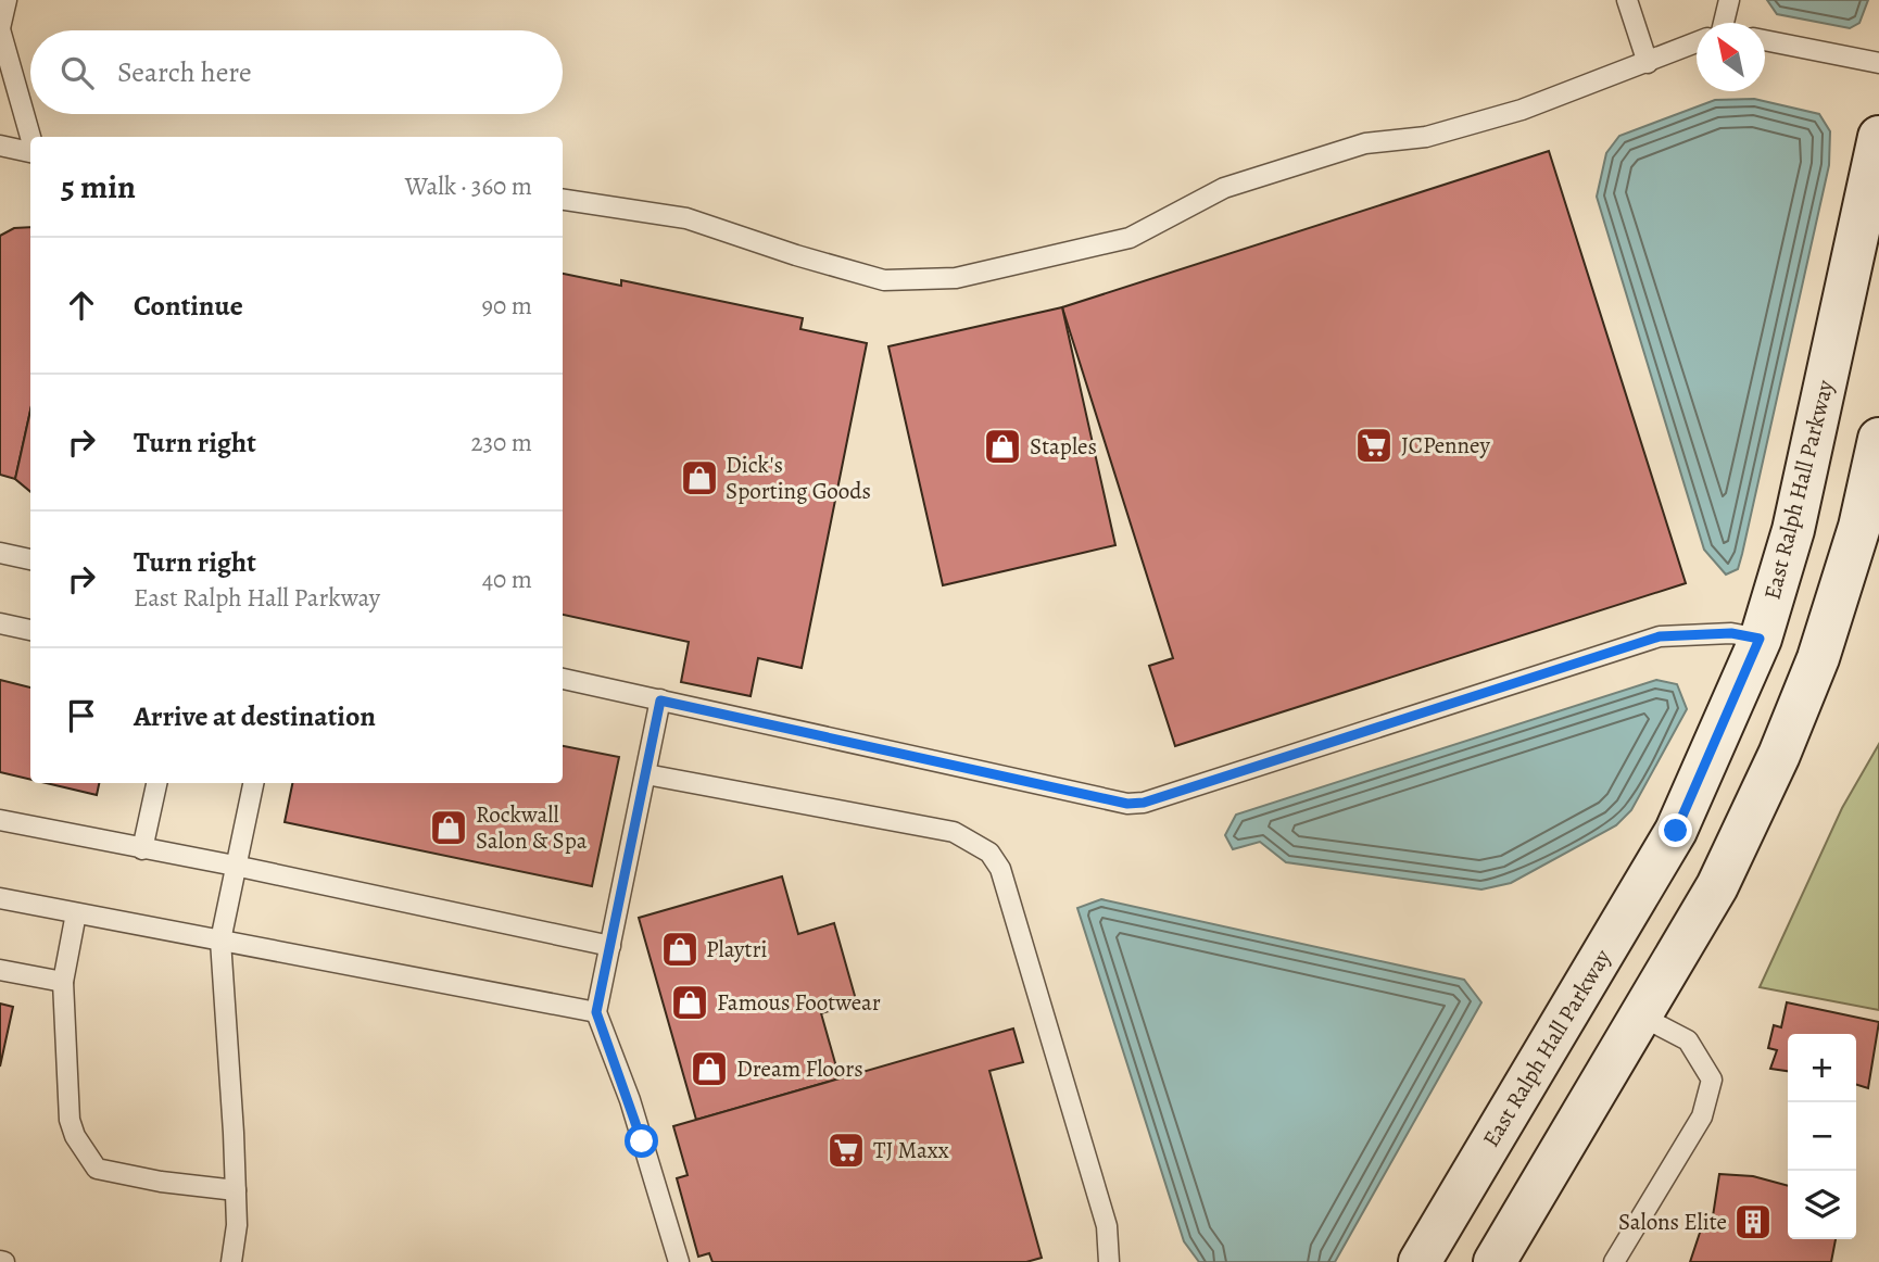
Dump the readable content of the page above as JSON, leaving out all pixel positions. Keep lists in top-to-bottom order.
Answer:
{
  "streets": {
    "main road": ["East Ralph Hall Parkway"]
  },
  "places": {
    "supermarket": ["JCPenney", "TJ Maxx"],
    "shop": [
      "Staples",
      "Dick's Sporting Goods",
      "Rockwall Salon & Spa",
      "Playtri",
      "Famous Footwear",
      "Dream Floors"
    ],
    "building": ["Salons Elite"]
  },
  "north": "top left",
  "page": {
    "search": "Search here",
    "heading": ["5 min", "Walk · 360 m"],
    "list": [
      ["Continue", "90 m"],
      ["Turn right", "230 m"],
      ["Turn right", "East Ralph Hall Parkway", "40 m"],
      "Arrive at destination"
    ],
    "map_buttons": ["+", "−"]
  }
}
